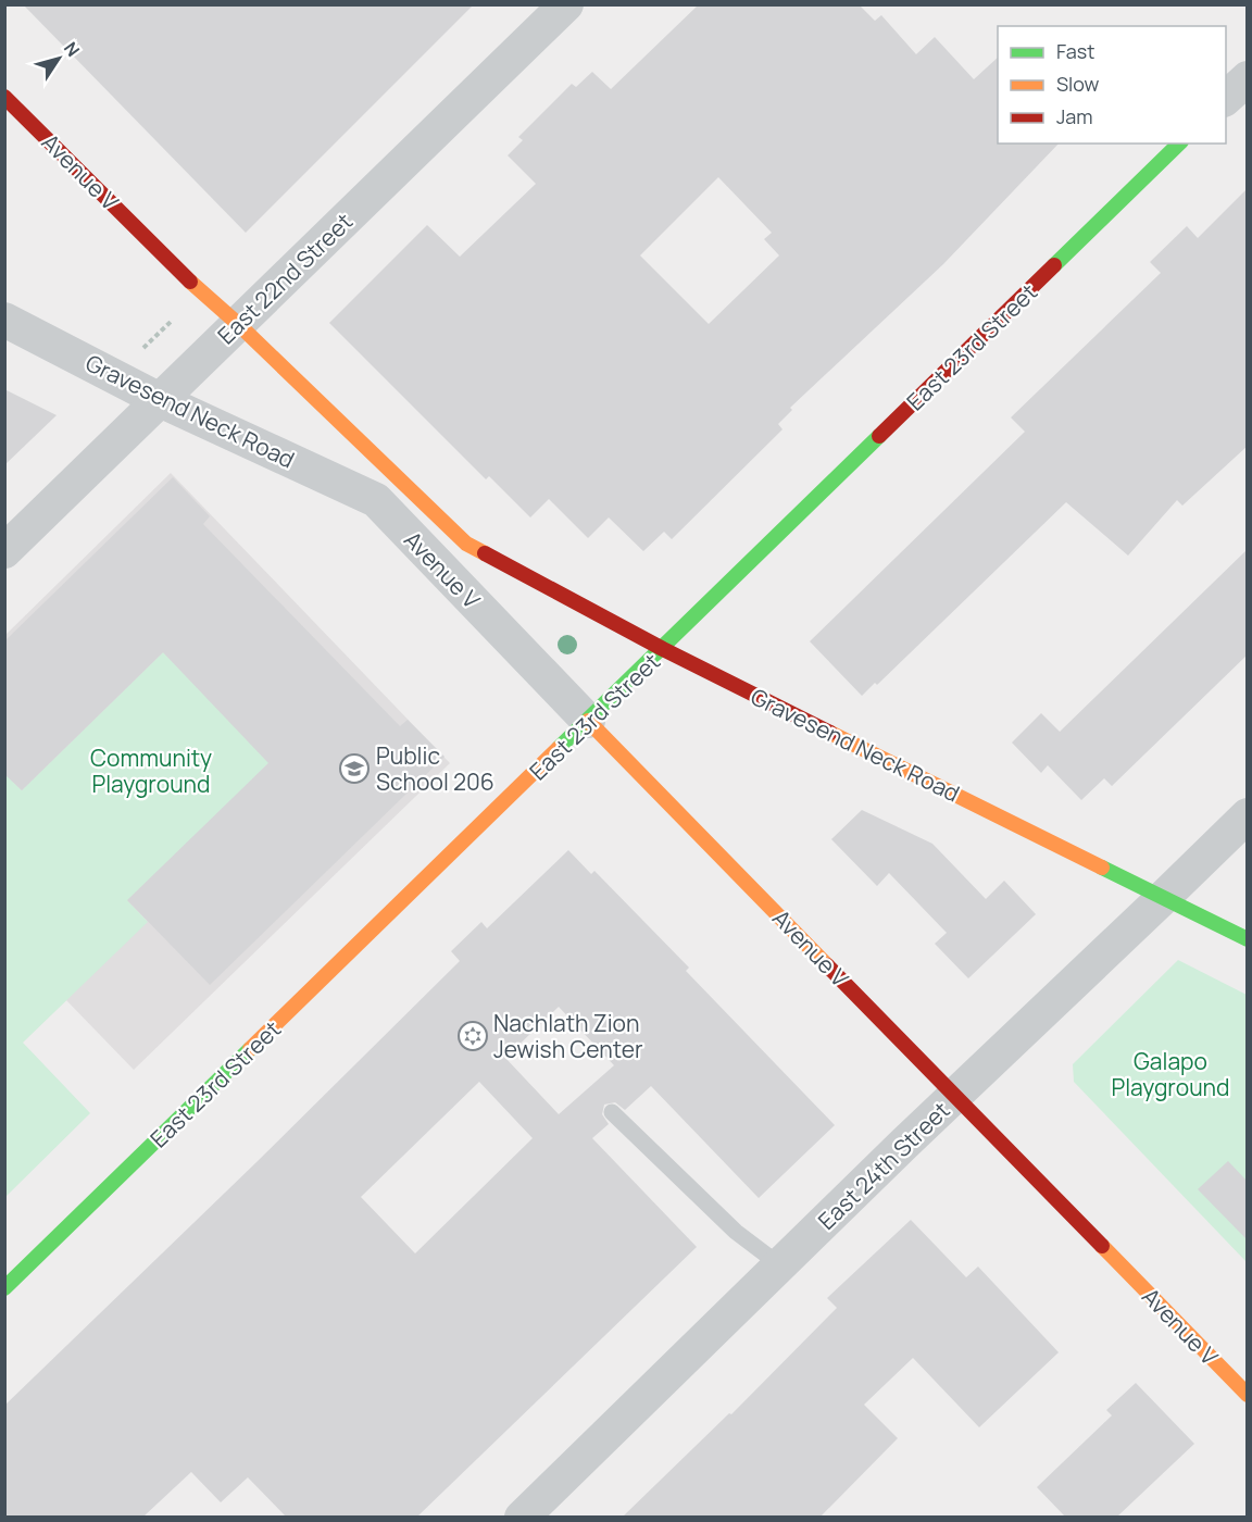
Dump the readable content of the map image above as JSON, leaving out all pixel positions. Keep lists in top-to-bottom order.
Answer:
{
  "streets": {
    "street": [
      "Avenue V",
      "East 22nd Street",
      "East 23rd Street",
      "Gravesend Neck Road",
      "East 24th Street"
    ]
  },
  "crossings": [
    ["Avenue V", "East 22nd Street"],
    ["Avenue V", "East 23rd Street"],
    ["Avenue V", "Gravesend Neck Road"],
    ["Avenue V", "East 24th Street"],
    ["East 22nd Street", "Gravesend Neck Road"],
    ["East 23rd Street", "Gravesend Neck Road"],
    ["Gravesend Neck Road", "East 24th Street"]
  ],
  "parks": ["Community Playground", "Galapo Playground"],
  "places": {
    "school or university": ["Public School 206"],
    "synagogue": ["Nachlath Zion Jewish Center"]
  },
  "legend": ["Fast", "Slow", "Jam"],
  "north": "top right"
}
